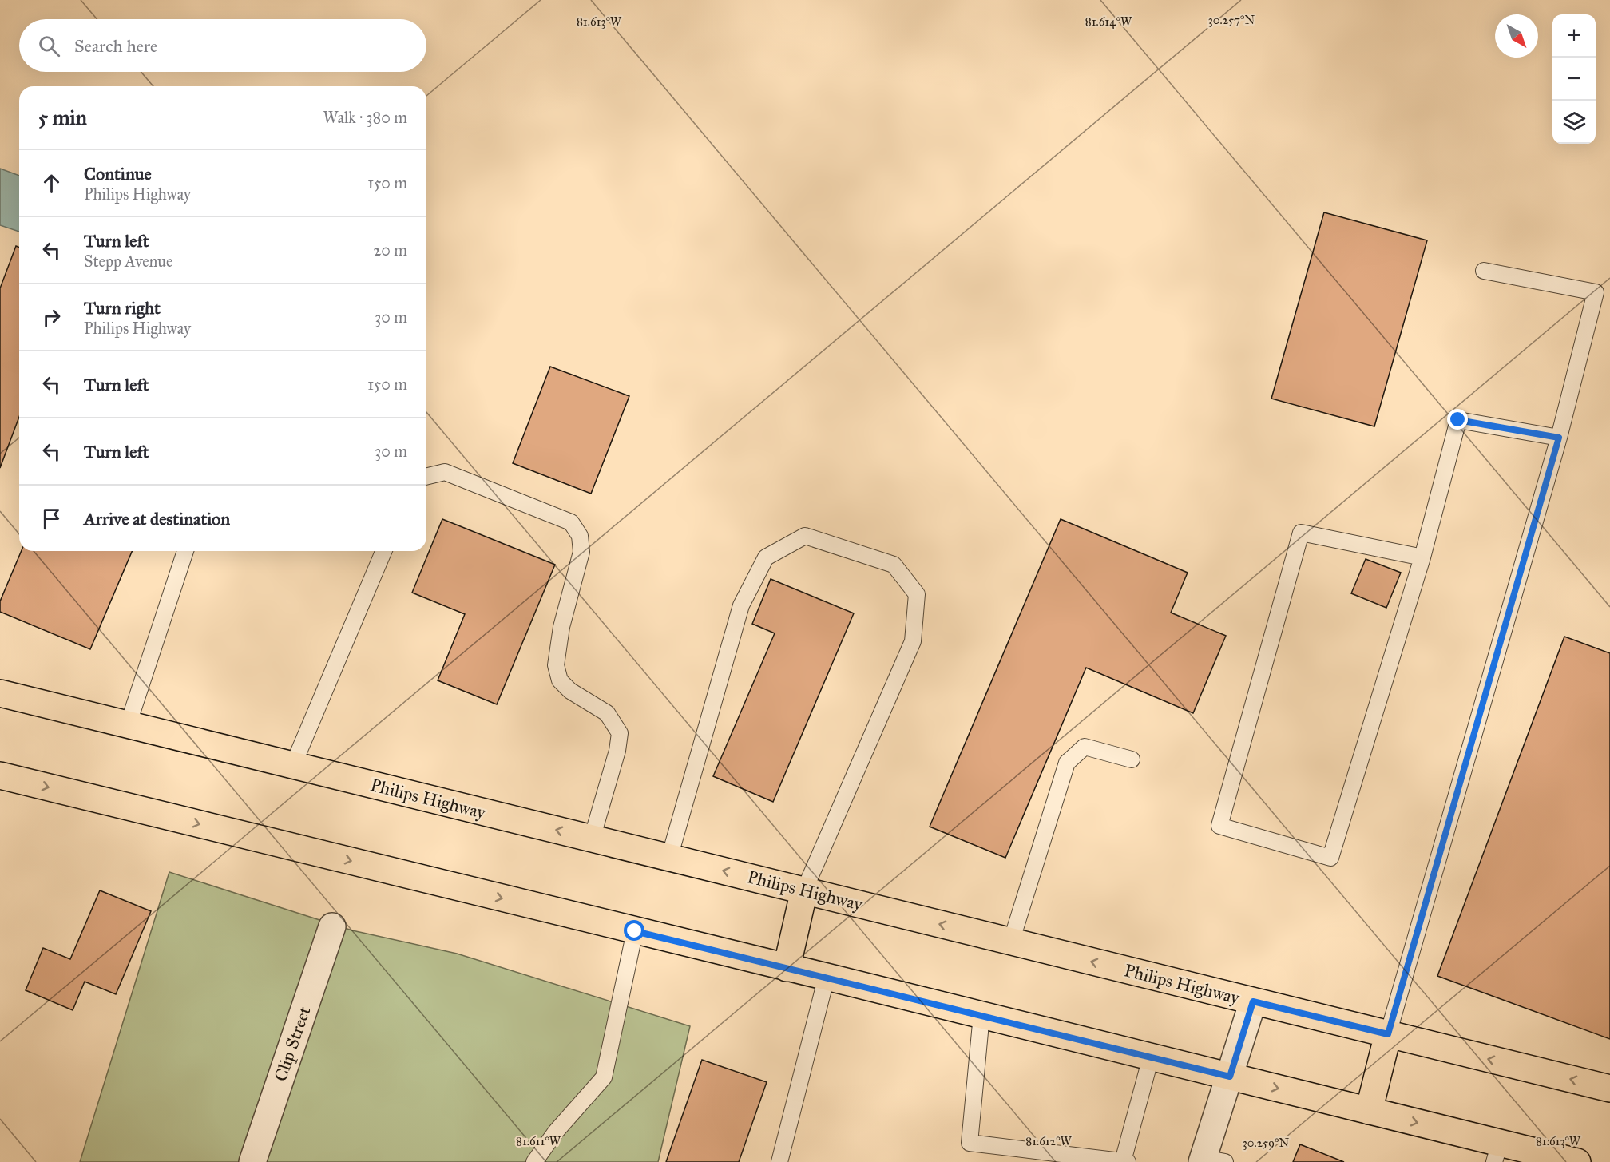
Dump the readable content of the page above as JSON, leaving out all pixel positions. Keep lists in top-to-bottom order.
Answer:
{
  "streets": {
    "main road": ["Philips Highway"],
    "street": ["Clip Street"]
  },
  "north": "bottom right",
  "page": {
    "map_buttons": ["+", "−"],
    "search": "Search here",
    "heading": ["5 min", "Walk · 380 m"],
    "list": [
      ["Continue", "Philips Highway", "150 m"],
      ["Turn left", "Stepp Avenue", "20 m"],
      ["Turn right", "Philips Highway", "30 m"],
      ["Turn left", "150 m"],
      ["Turn left", "30 m"],
      "Arrive at destination"
    ]
  },
  "coordinates": [
    "30.257°N",
    "81.613°W",
    "81.614°W",
    "81.611°W",
    "81.612°W",
    "30.259°N"
  ]
}
